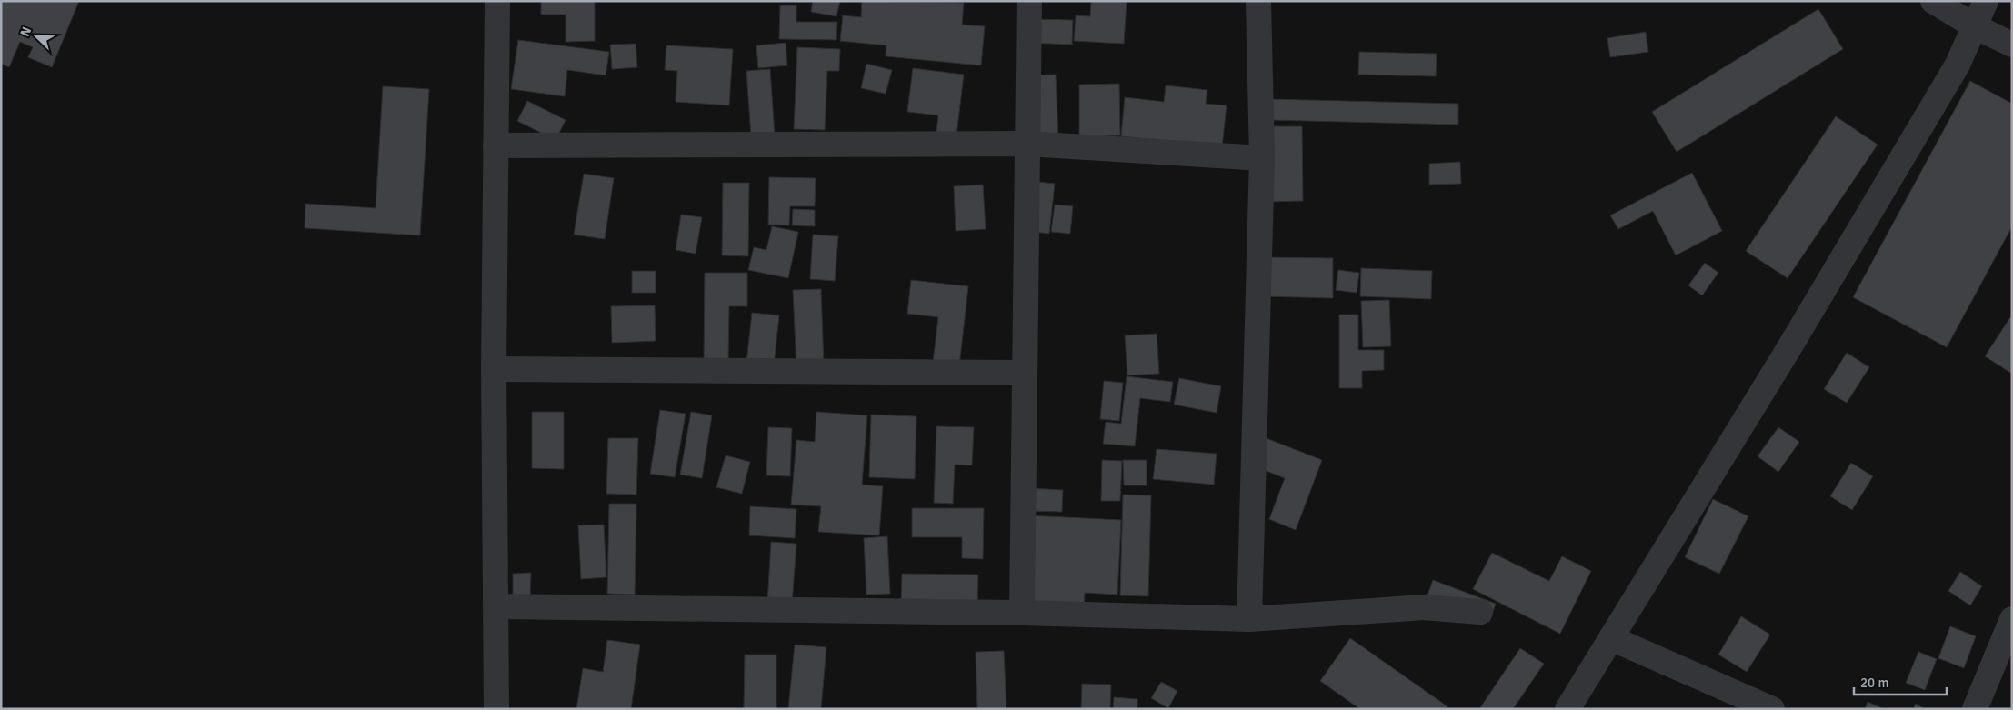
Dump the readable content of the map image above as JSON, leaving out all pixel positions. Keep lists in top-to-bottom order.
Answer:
{
  "scale_bar": "20 m",
  "north": "top left"
}
